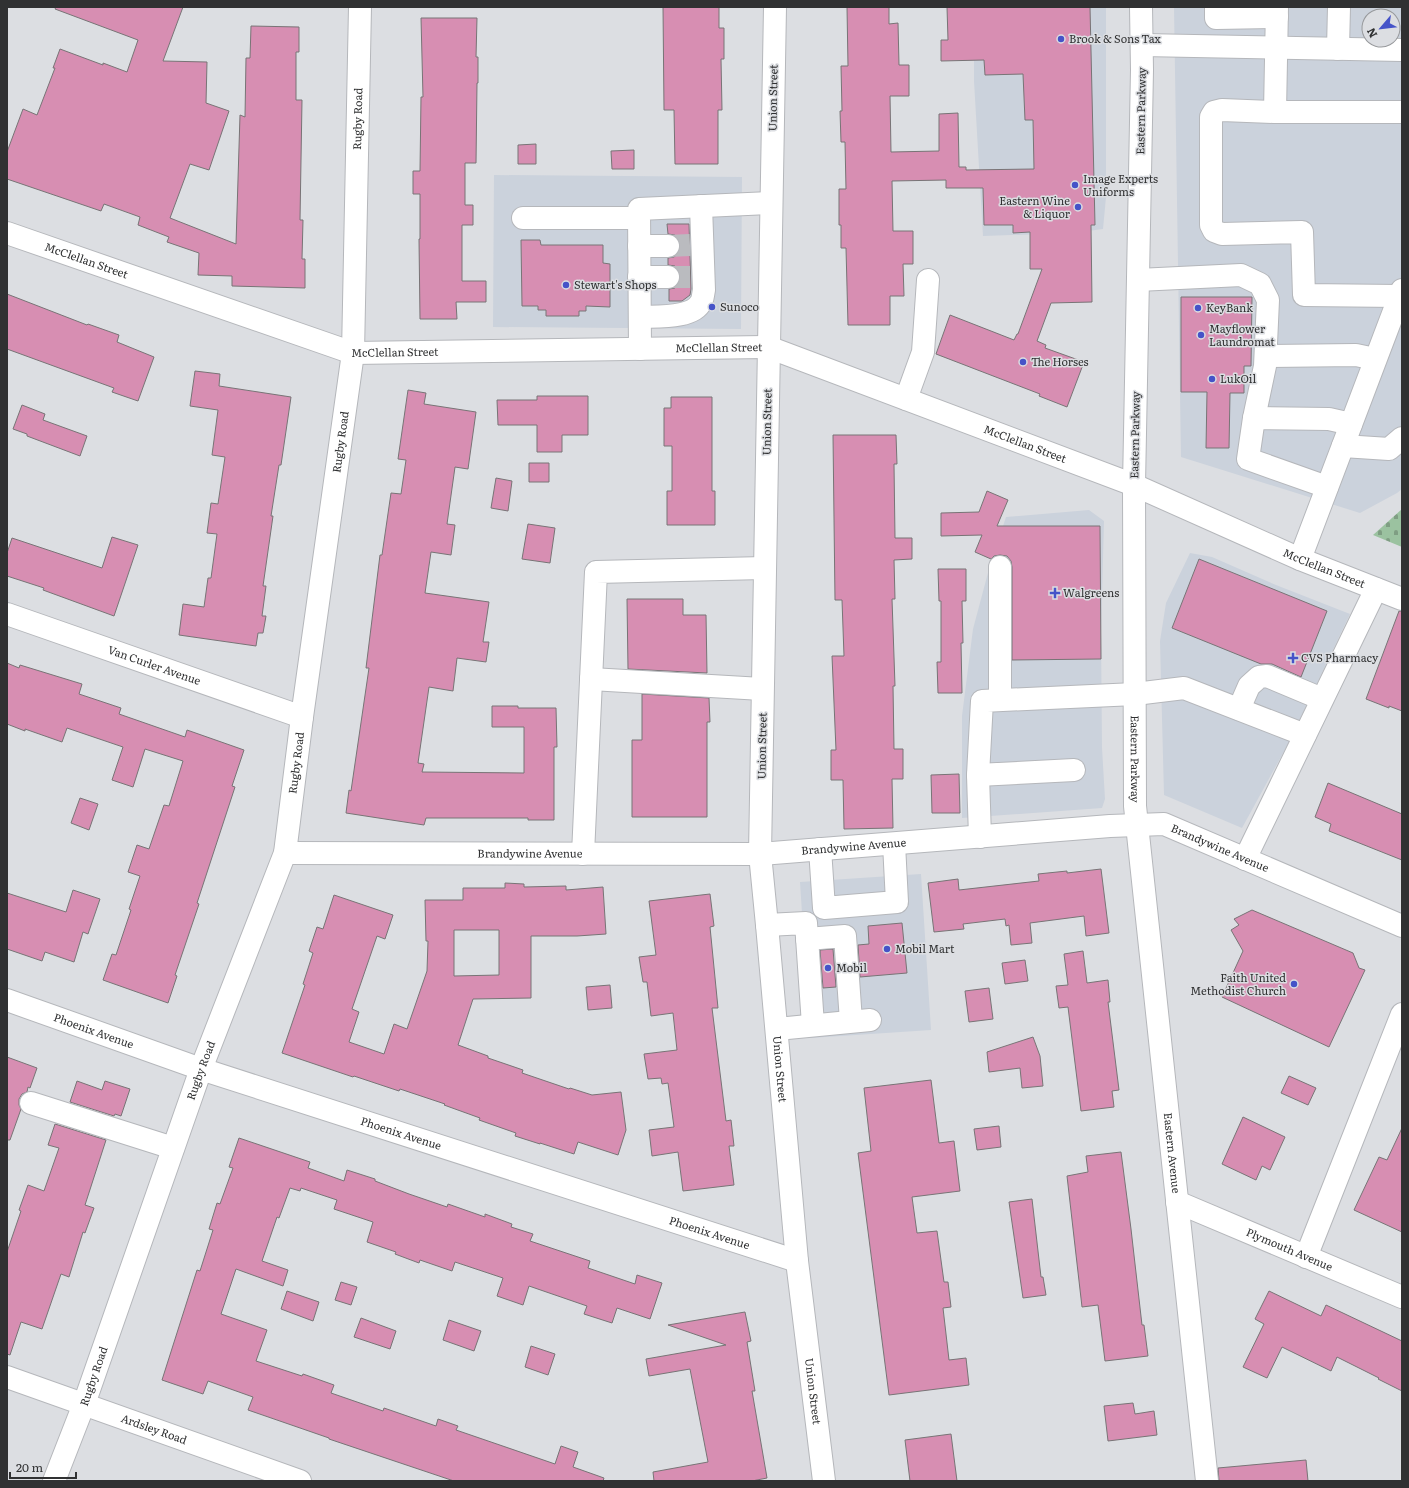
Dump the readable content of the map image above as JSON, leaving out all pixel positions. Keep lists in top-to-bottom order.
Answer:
{
  "streets": {
    "street": [
      "Union Street",
      "Eastern Parkway",
      "Rugby Road",
      "McClellan Street",
      "Van Curler Avenue",
      "Brandywine Avenue",
      "Phoenix Avenue",
      "Eastern Avenue",
      "Plymouth Avenue",
      "Ardsley Road"
    ]
  },
  "crossings": [
    ["Union Street", "McClellan Street"],
    ["Union Street", "Brandywine Avenue"],
    ["Union Street", "Phoenix Avenue"],
    ["Eastern Parkway", "McClellan Street"],
    ["Eastern Parkway", "Brandywine Avenue"],
    ["Eastern Parkway", "Eastern Avenue"],
    ["Rugby Road", "McClellan Street"],
    ["Rugby Road", "Van Curler Avenue"],
    ["Rugby Road", "Brandywine Avenue"],
    ["Rugby Road", "Phoenix Avenue"],
    ["Rugby Road", "Ardsley Road"],
    ["Brandywine Avenue", "Eastern Avenue"],
    ["Eastern Avenue", "Plymouth Avenue"]
  ],
  "places": {
    "other": [
      "Brook & Sons Tax",
      "Image Experts Uniforms",
      "Eastern Wine & Liquor",
      "Stewart's Shops",
      "Sunoco",
      "KeyBank",
      "Mayflower Laundromat",
      "The Horses",
      "LukOil",
      "Mobil Mart",
      "Mobil",
      "Faith United Methodist Church"
    ],
    "health": ["Walgreens", "CVS Pharmacy"]
  },
  "scale_bar": "20 m",
  "north": "bottom left"
}
